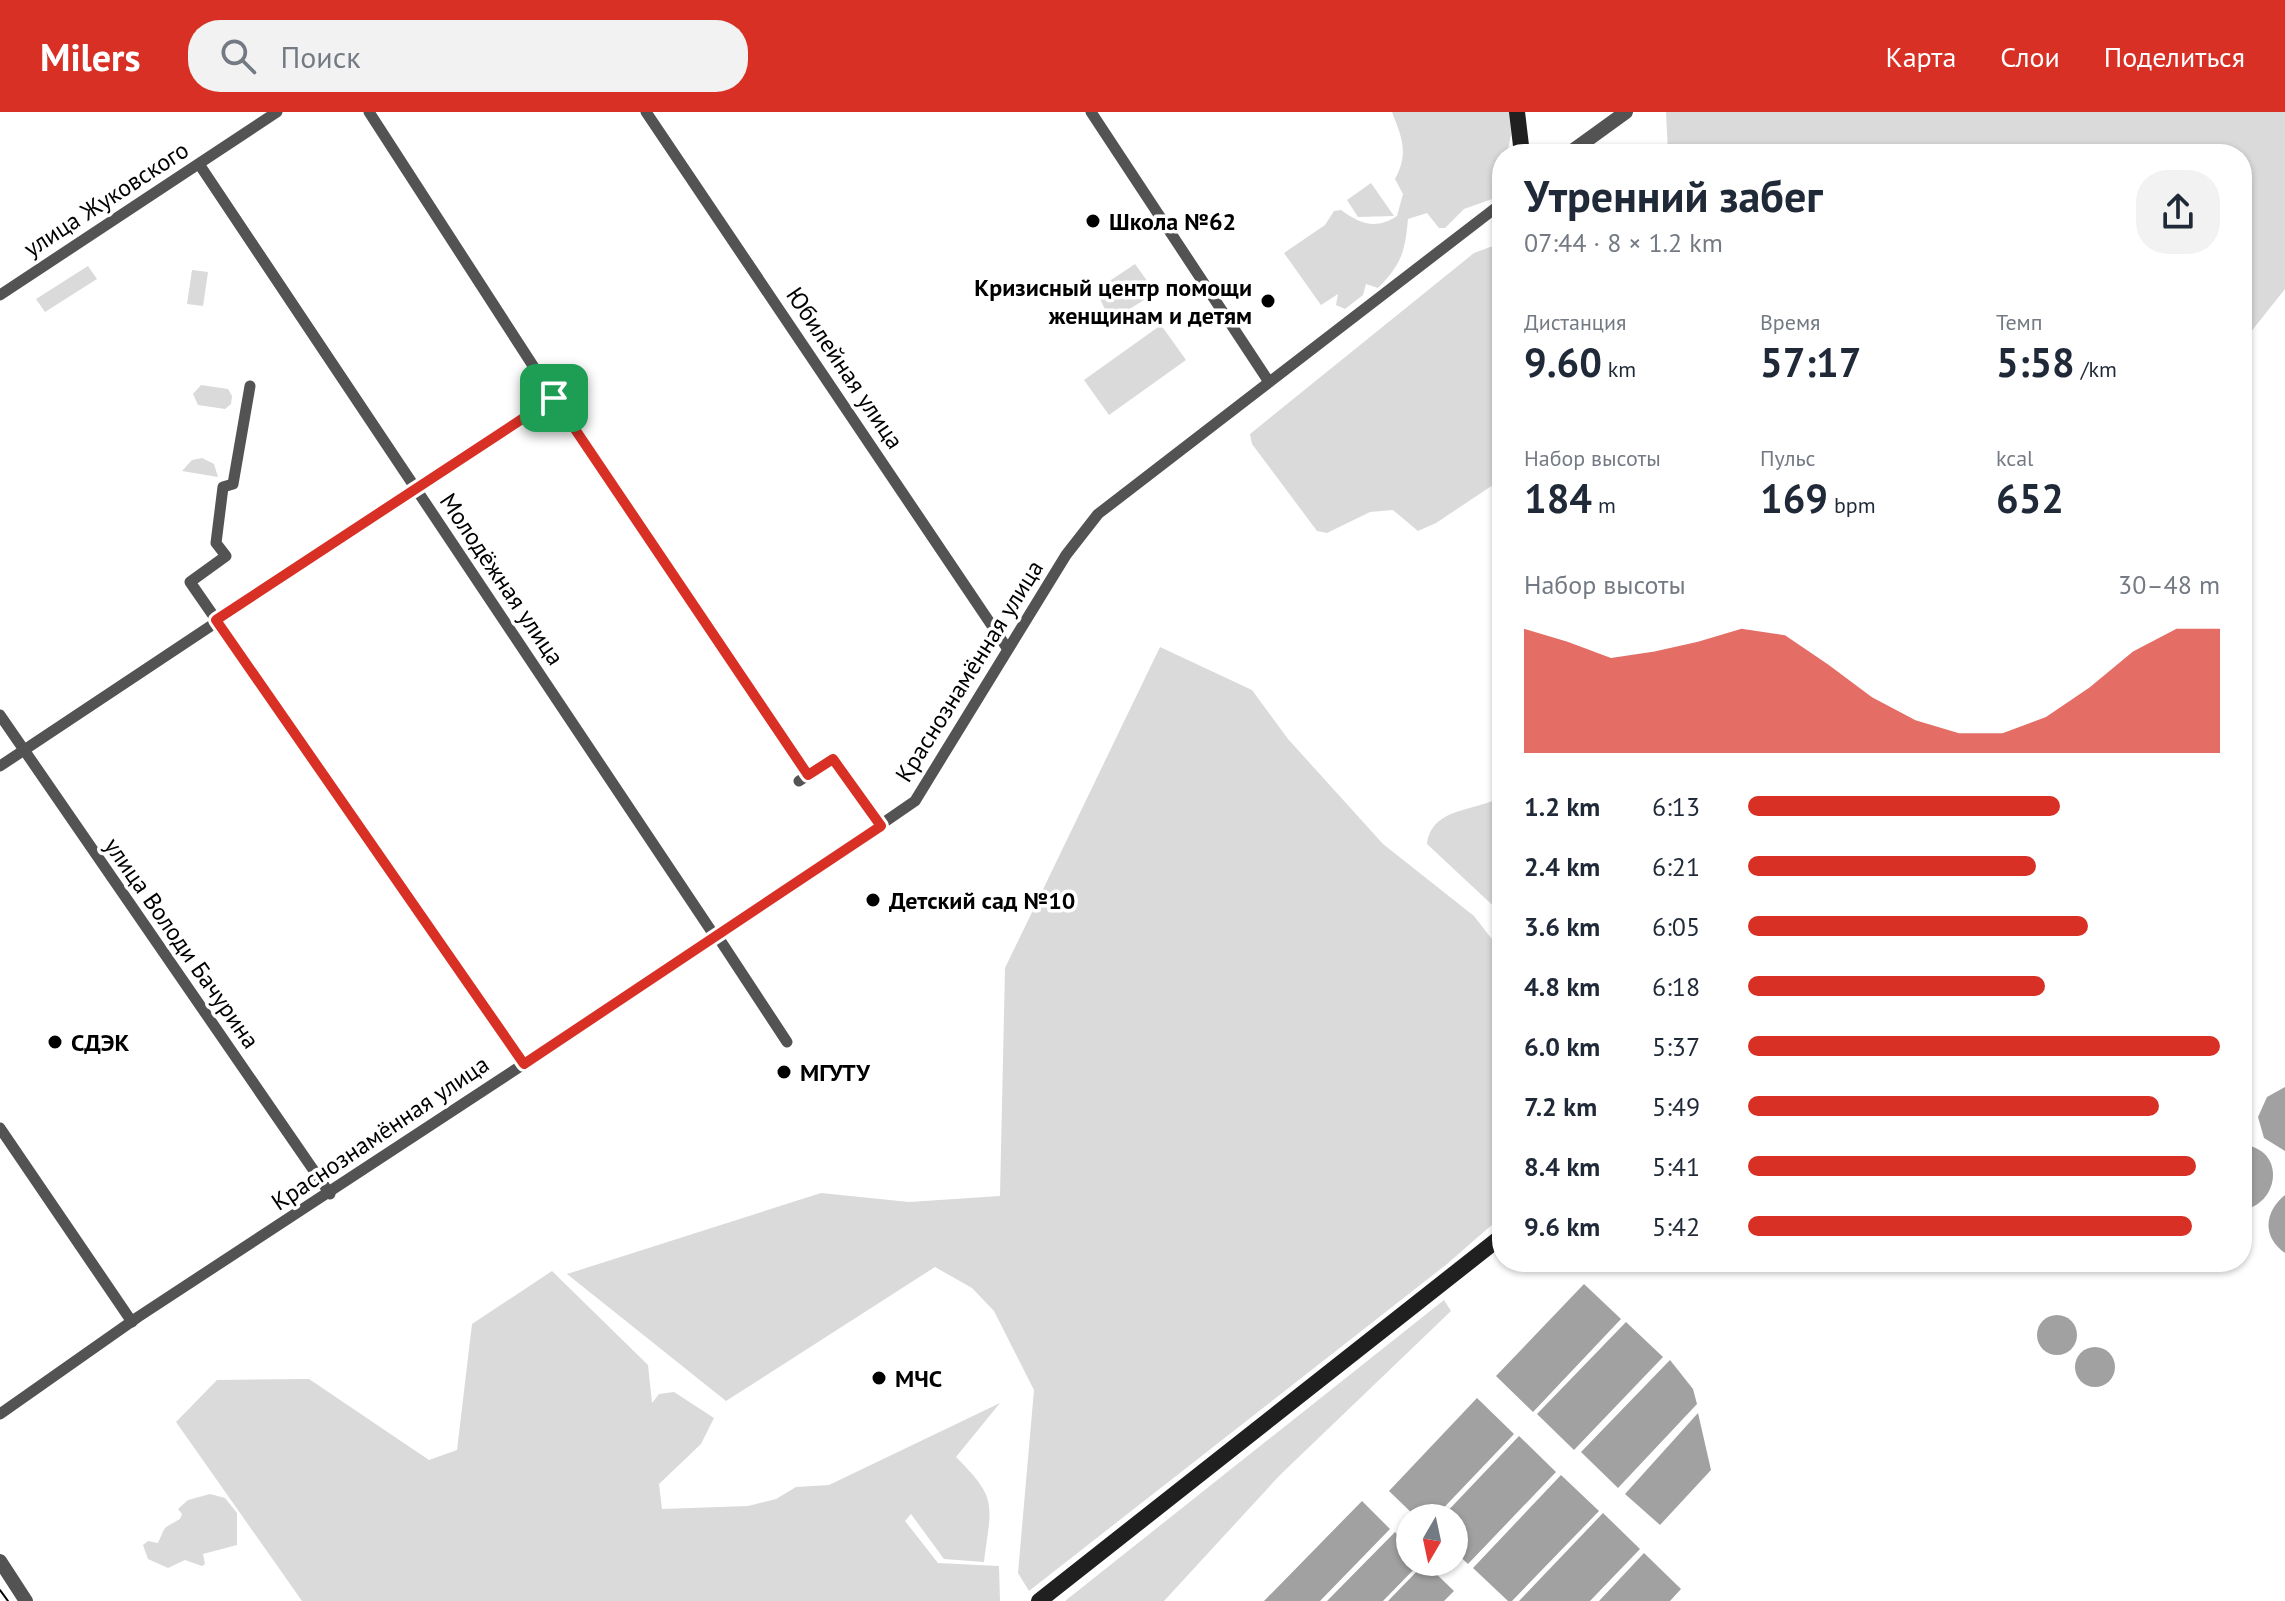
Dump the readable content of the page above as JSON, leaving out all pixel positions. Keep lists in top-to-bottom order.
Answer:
{
  "streets": {
    "street": [
      "улица Жуковского",
      "Юбилейная улица",
      "Молодёжная улица",
      "Краснознамённая улица",
      "улица Володи Бачурина"
    ]
  },
  "crossings": [
    ["улица Жуковского", "Молодёжная улица"],
    ["Юбилейная улица", "Краснознамённая улица"],
    ["Молодёжная улица", "Краснознамённая улица"],
    ["Краснознамённая улица", "улица Володи Бачурина"]
  ],
  "places": [
    "Школа №62",
    "Кризисный центр помощи женщинам и детям",
    "Детский сад №10",
    "СДЭК",
    "МГУТУ",
    "МЧС"
  ],
  "north": "bottom",
  "page": {
    "header": "Milers",
    "search": "Поиск",
    "nav": ["Карта", "Слои", "Поделиться"],
    "heading": ["Утренний забег", "07:44 · 8 × 1.2 km"],
    "stats": [
      ["Дистанция", "9.60 km"],
      ["Время", "57:17"],
      ["Темп", "5:58 /km"],
      ["Набор высоты", "184 m"],
      ["Пульс", "169 bpm"],
      ["kcal", "652"]
    ],
    "chart": ["Набор высоты", "30–48 m"],
    "list": [
      {
        "name": "1.2 km",
        "note": "6:13"
      },
      {
        "name": "2.4 km",
        "note": "6:21"
      },
      {
        "name": "3.6 km",
        "note": "6:05"
      },
      {
        "name": "4.8 km",
        "note": "6:18"
      },
      {
        "name": "6.0 km",
        "note": "5:37"
      },
      {
        "name": "7.2 km",
        "note": "5:49"
      },
      {
        "name": "8.4 km",
        "note": "5:41"
      },
      {
        "name": "9.6 km",
        "note": "5:42"
      }
    ]
  }
}
